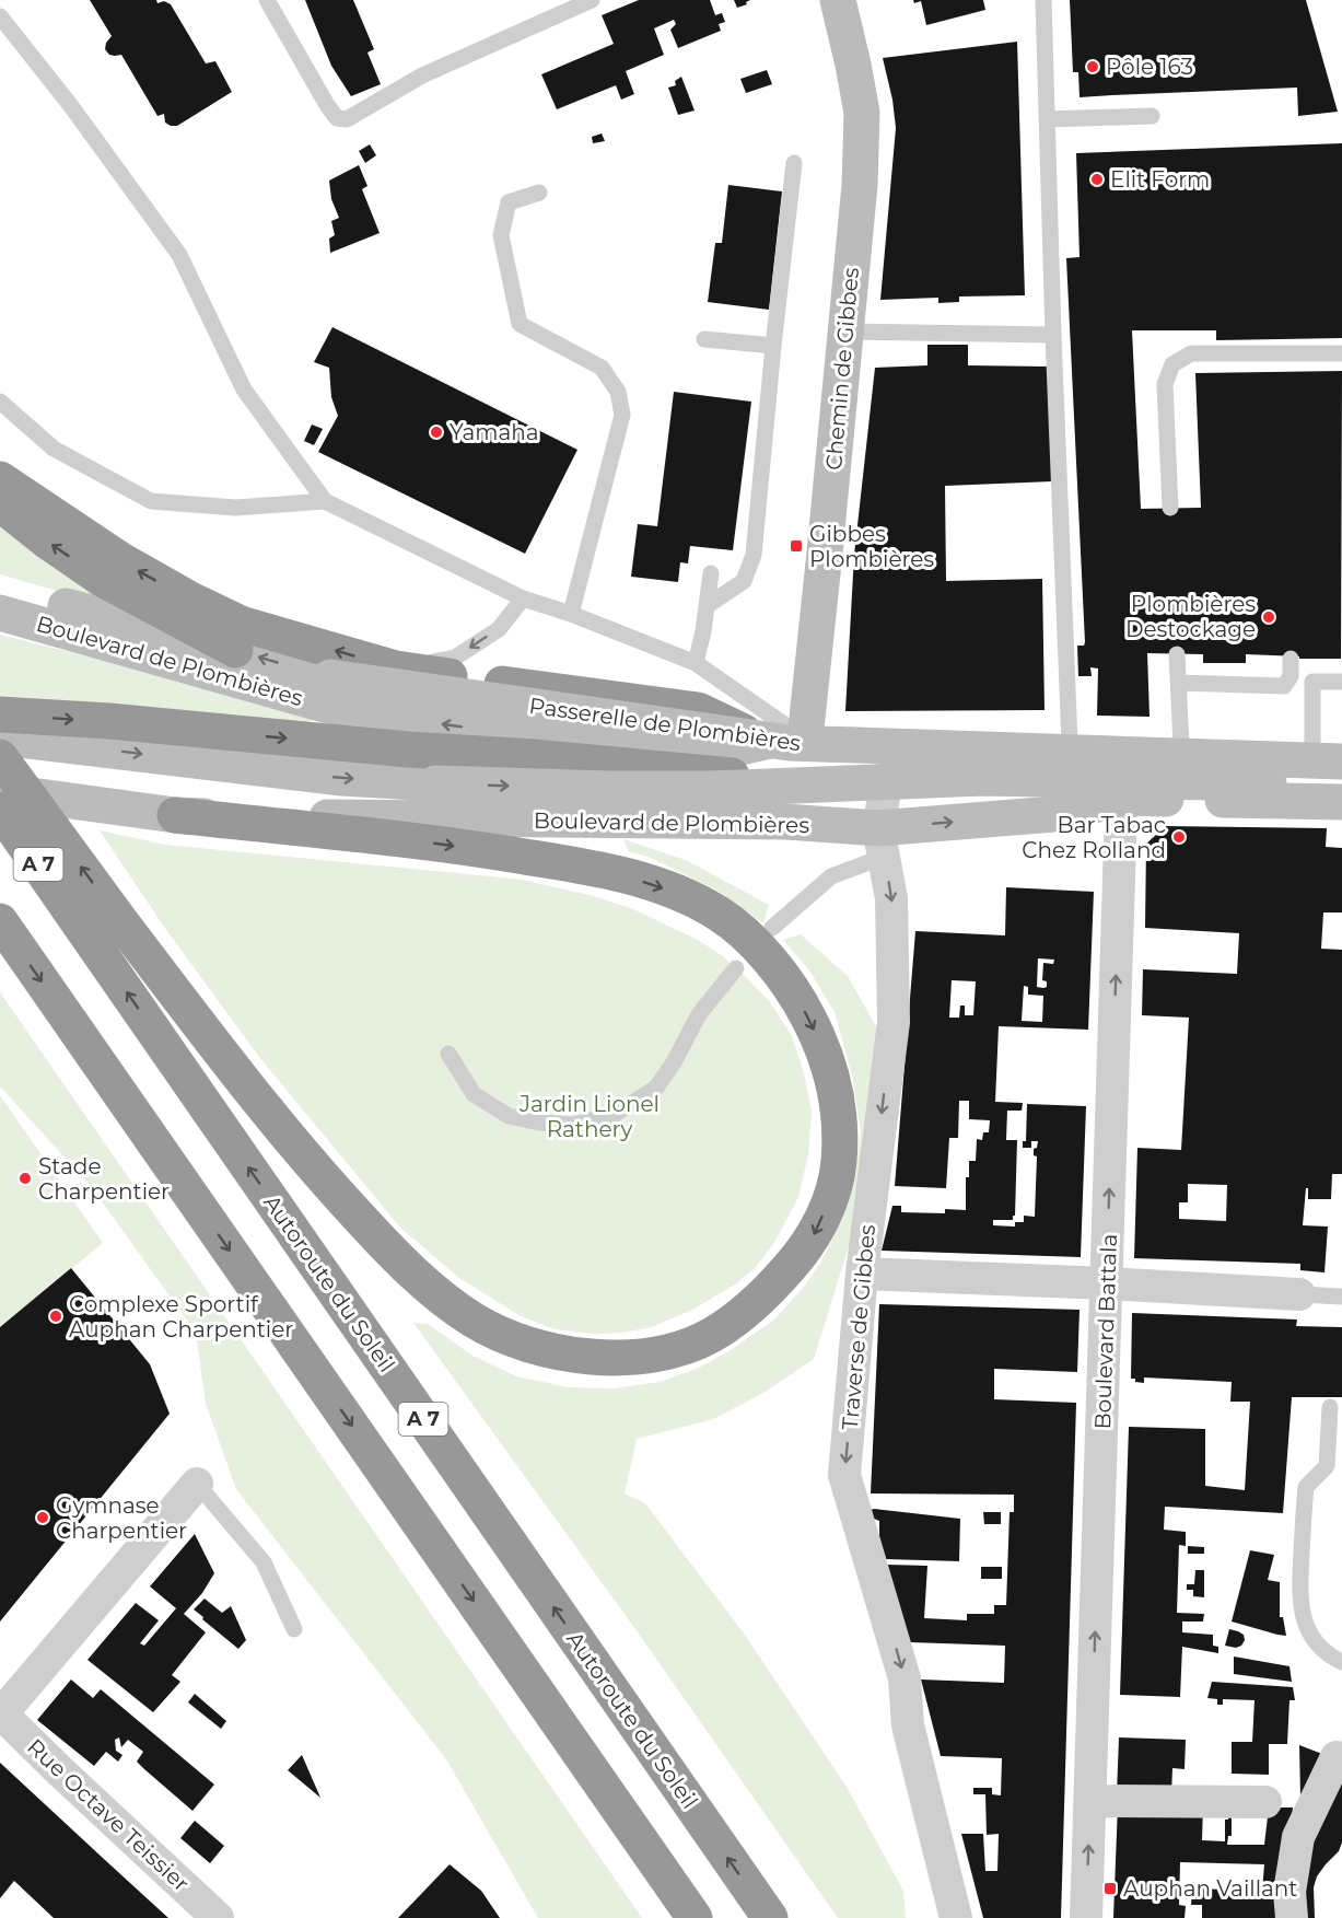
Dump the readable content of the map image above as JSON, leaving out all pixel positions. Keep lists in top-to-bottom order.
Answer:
{
  "streets": {
    "highway": ["A 7", "Autoroute du Soleil"],
    "street": [
      "Chemin de Gibbes",
      "Boulevard de Plombières",
      "Passerelle de Plombières",
      "Traverse de Gibbes",
      "Boulevard Battala",
      "Rue Octave Teissier"
    ]
  },
  "crossings": [
    ["Chemin de Gibbes", "Boulevard de Plombières"],
    ["Boulevard de Plombières", "Passerelle de Plombières"],
    ["Boulevard de Plombières", "Traverse de Gibbes"],
    ["Boulevard de Plombières", "Boulevard Battala"]
  ],
  "one_way": ["Traverse de Gibbes", "Boulevard Battala"],
  "parks": ["Jardin Lionel Rathery"],
  "places": {
    "other": [
      "Pôle 163",
      "Elit Form",
      "Yamaha",
      "Plombières Destockage",
      "Bar Tabac Chez Rolland",
      "Stade Charpentier",
      "Complexe Sportif Auphan Charpentier",
      "Gymnase Charpentier"
    ],
    "transit": ["Gibbes Plombières", "Auphan Vaillant"]
  }
}
